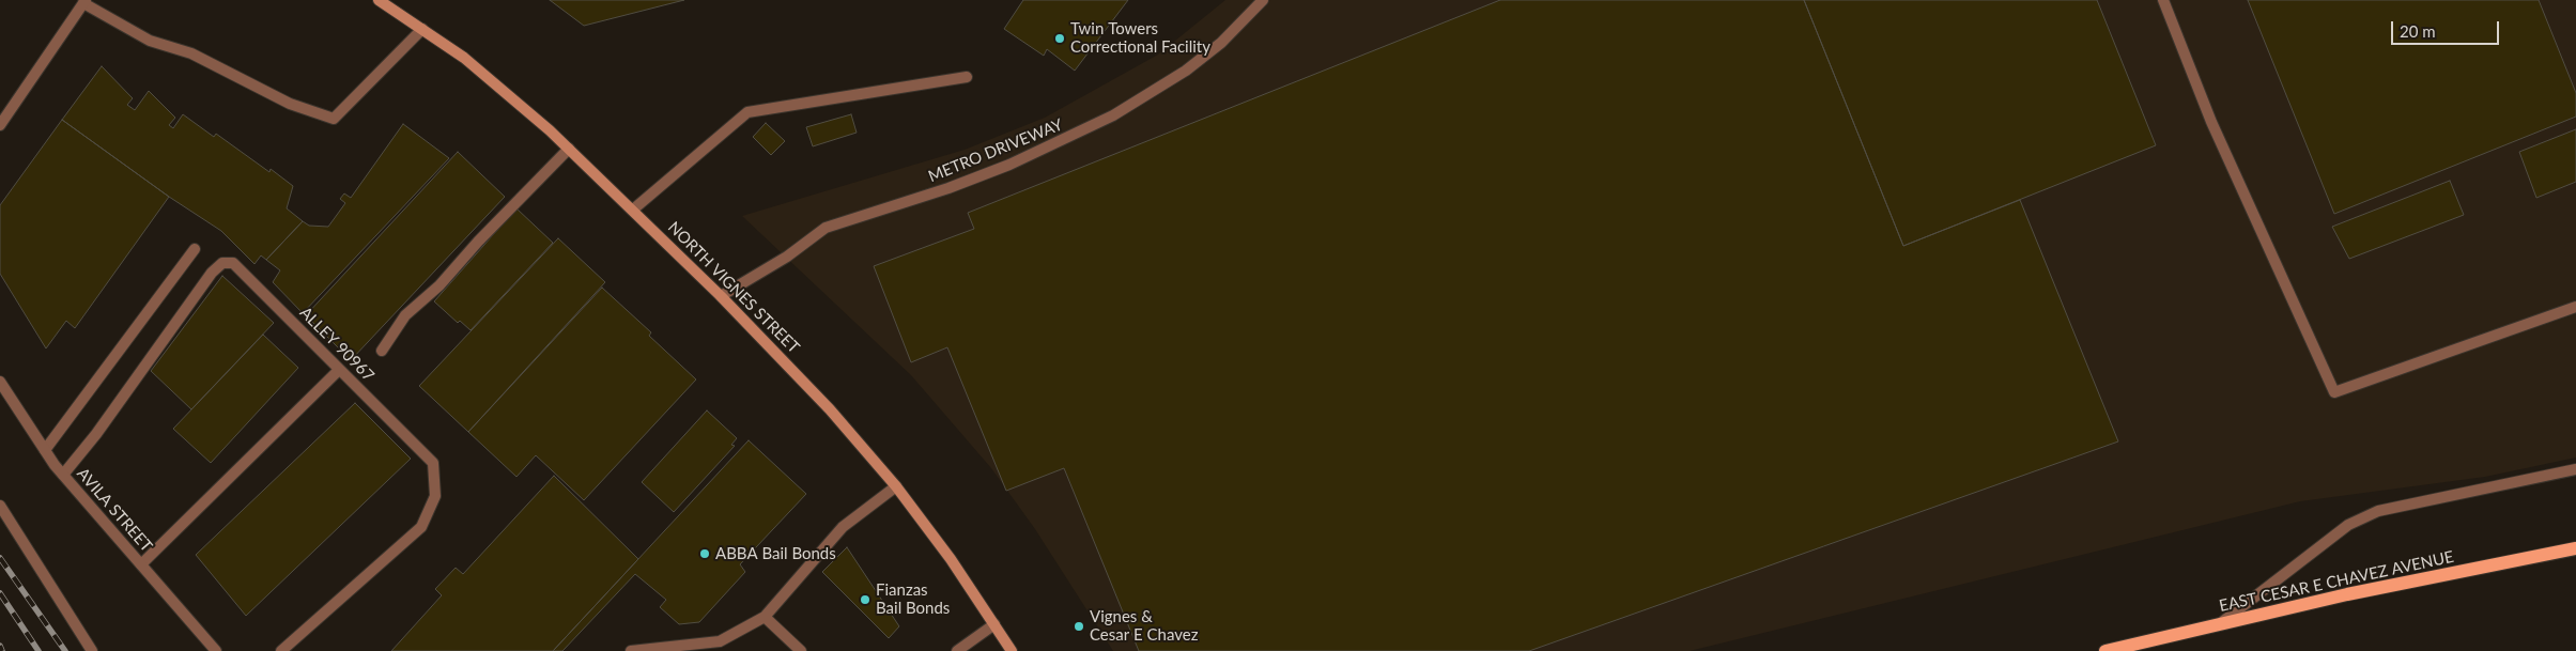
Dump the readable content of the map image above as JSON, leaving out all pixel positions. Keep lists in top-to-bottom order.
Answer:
{
  "streets": {
    "main road": ["NORTH VIGNES STREET", "EAST CESAR E CHAVEZ AVENUE"],
    "street": ["METRO DRIVEWAY", "ALLEY 90967", "AVILA STREET"]
  },
  "crossings": [
    ["METRO DRIVEWAY", "NORTH VIGNES STREET"],
    ["ALLEY 90967", "AVILA STREET"]
  ],
  "places": [
    "Twin Towers Correctional Facility",
    "ABBA Bail Bonds",
    "Fianzas Bail Bonds",
    "Vignes & Cesar E Chavez"
  ],
  "scale_bar": "20 m"
}
